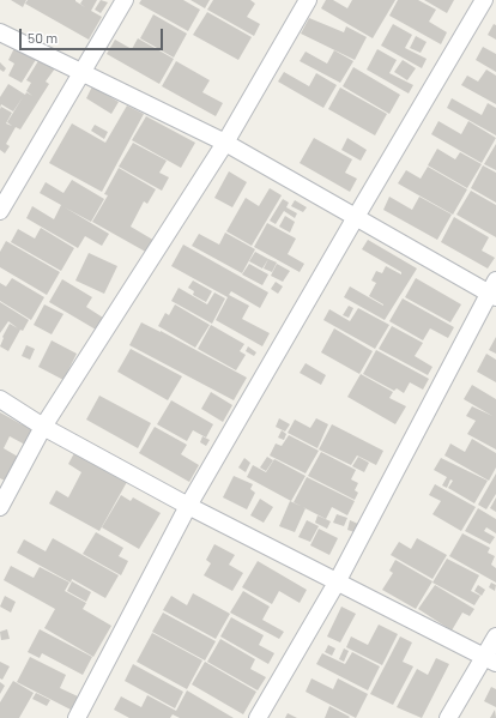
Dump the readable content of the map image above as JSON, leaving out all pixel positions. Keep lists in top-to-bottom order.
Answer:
{
  "scale_bar": "50 m"
}
